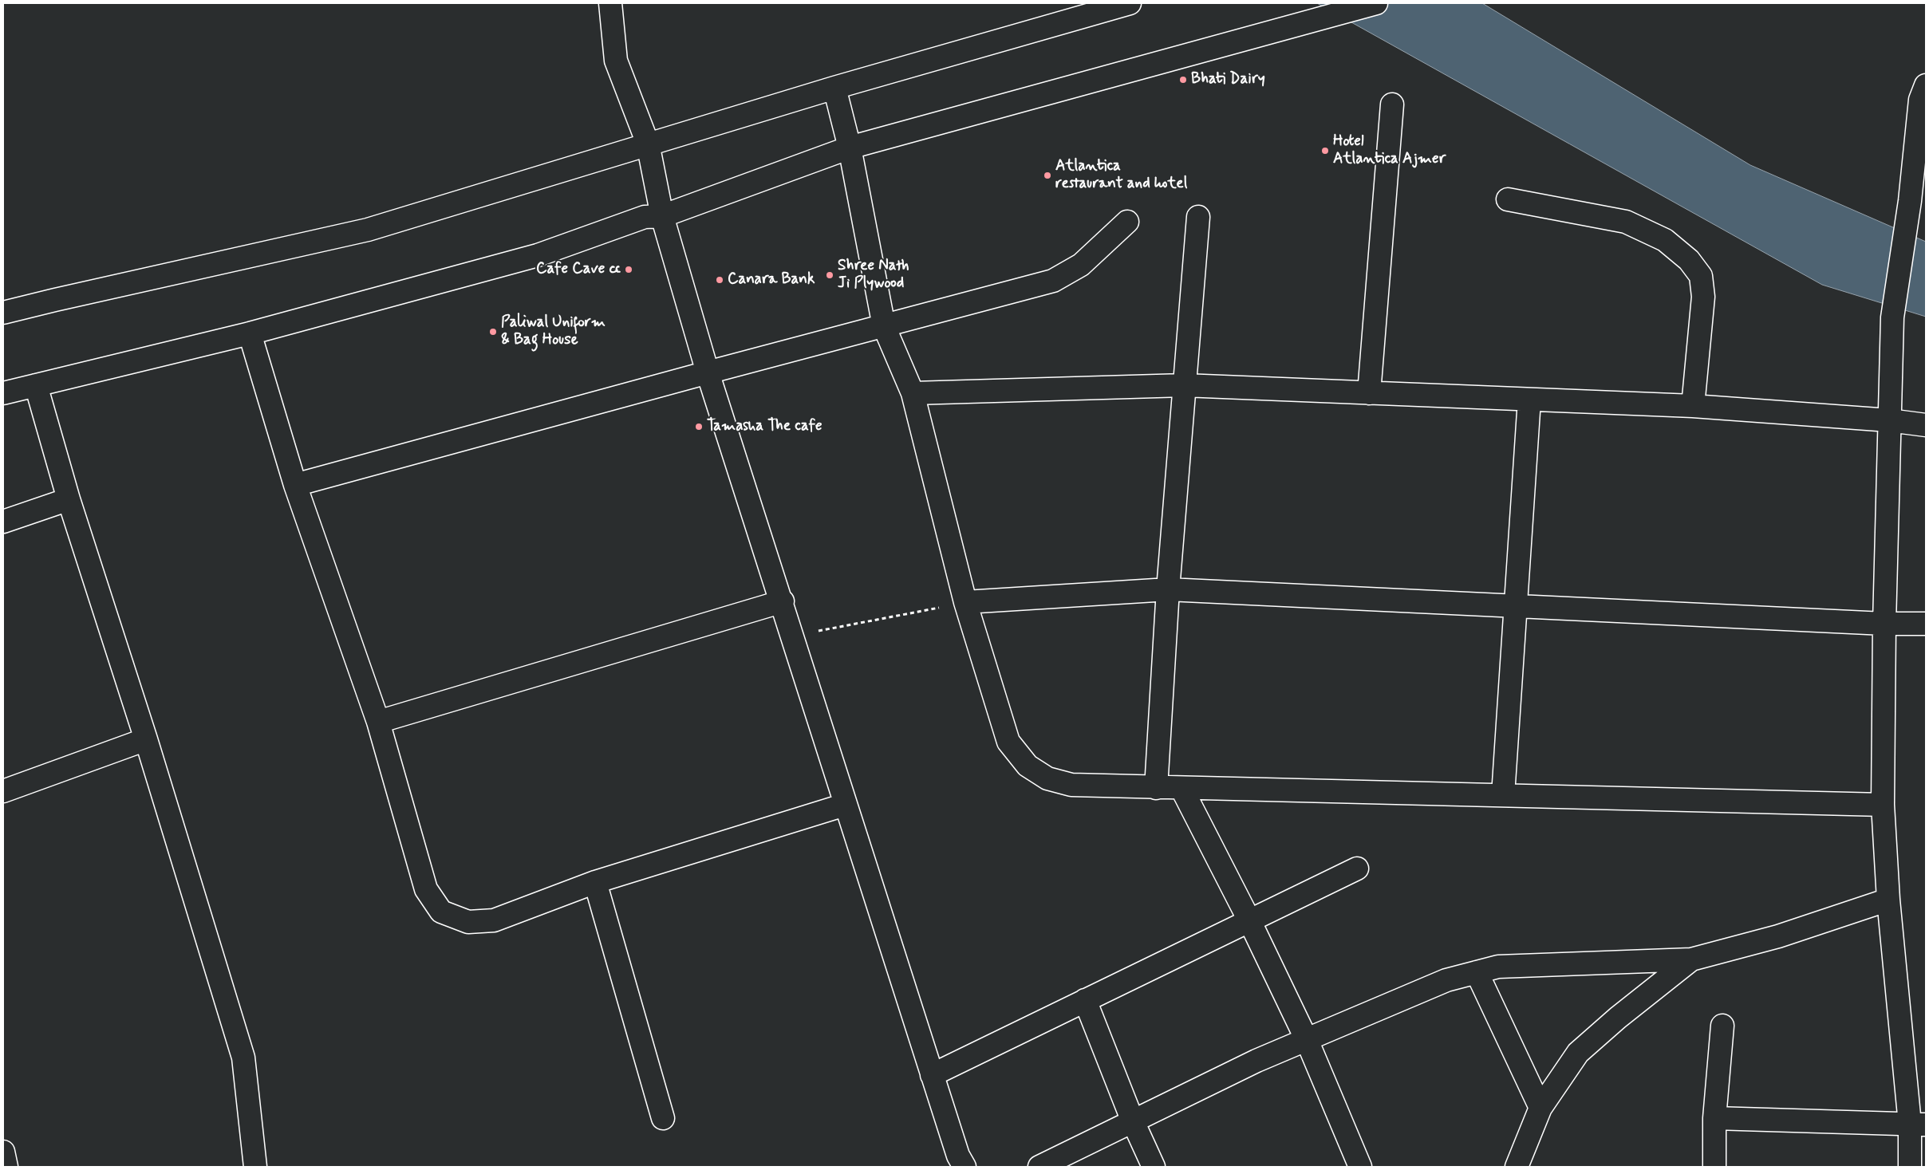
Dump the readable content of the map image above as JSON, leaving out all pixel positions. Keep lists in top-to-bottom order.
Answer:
{
  "places": [
    "Bhati Dairy",
    "Hotel Atlantica Ajmer",
    "Atlantica restaurant and hotel",
    "Cafe Cave cc",
    "Shree Nath Ji Plywood",
    "Canara Bank",
    "Paliwal Uniform & Bag House",
    "Tamasha The cafe"
  ]
}
